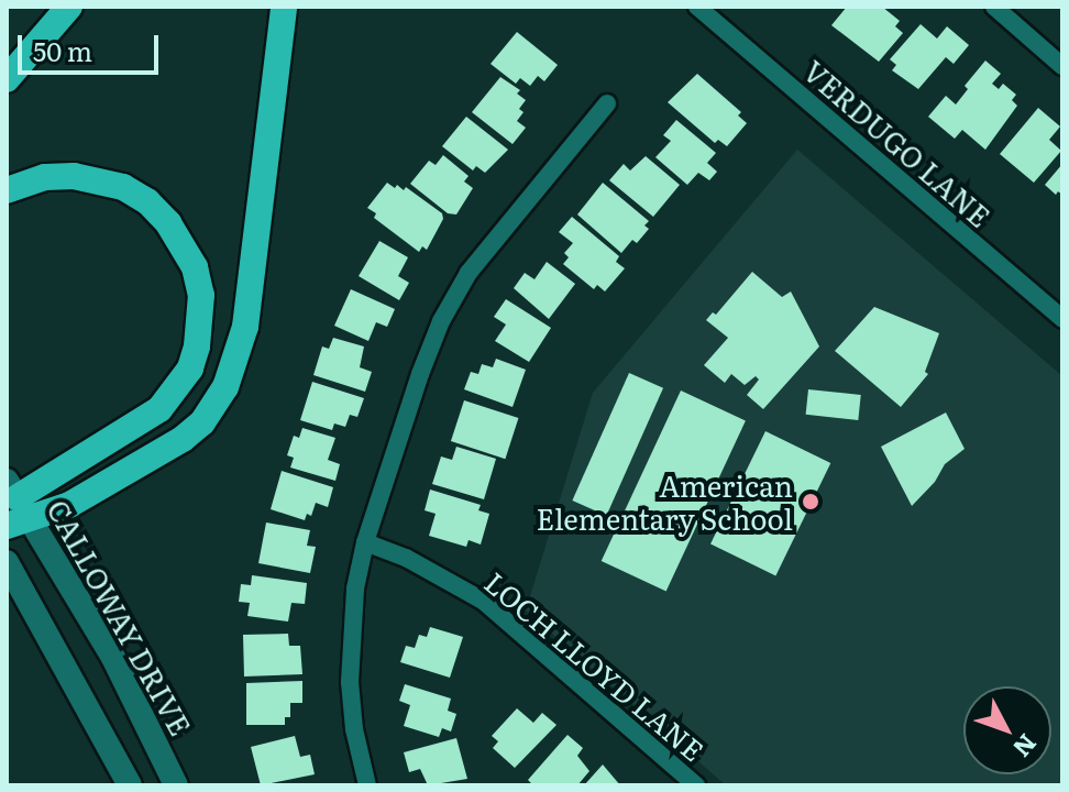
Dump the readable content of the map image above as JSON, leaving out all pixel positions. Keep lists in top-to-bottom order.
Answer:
{
  "streets": {
    "main road": ["CALLOWAY DRIVE"],
    "street": ["VERDUGO LANE", "LOCH LLOYD LANE"]
  },
  "places": ["American Elementary School"],
  "scale_bar": "50 m",
  "north": "bottom right"
}
